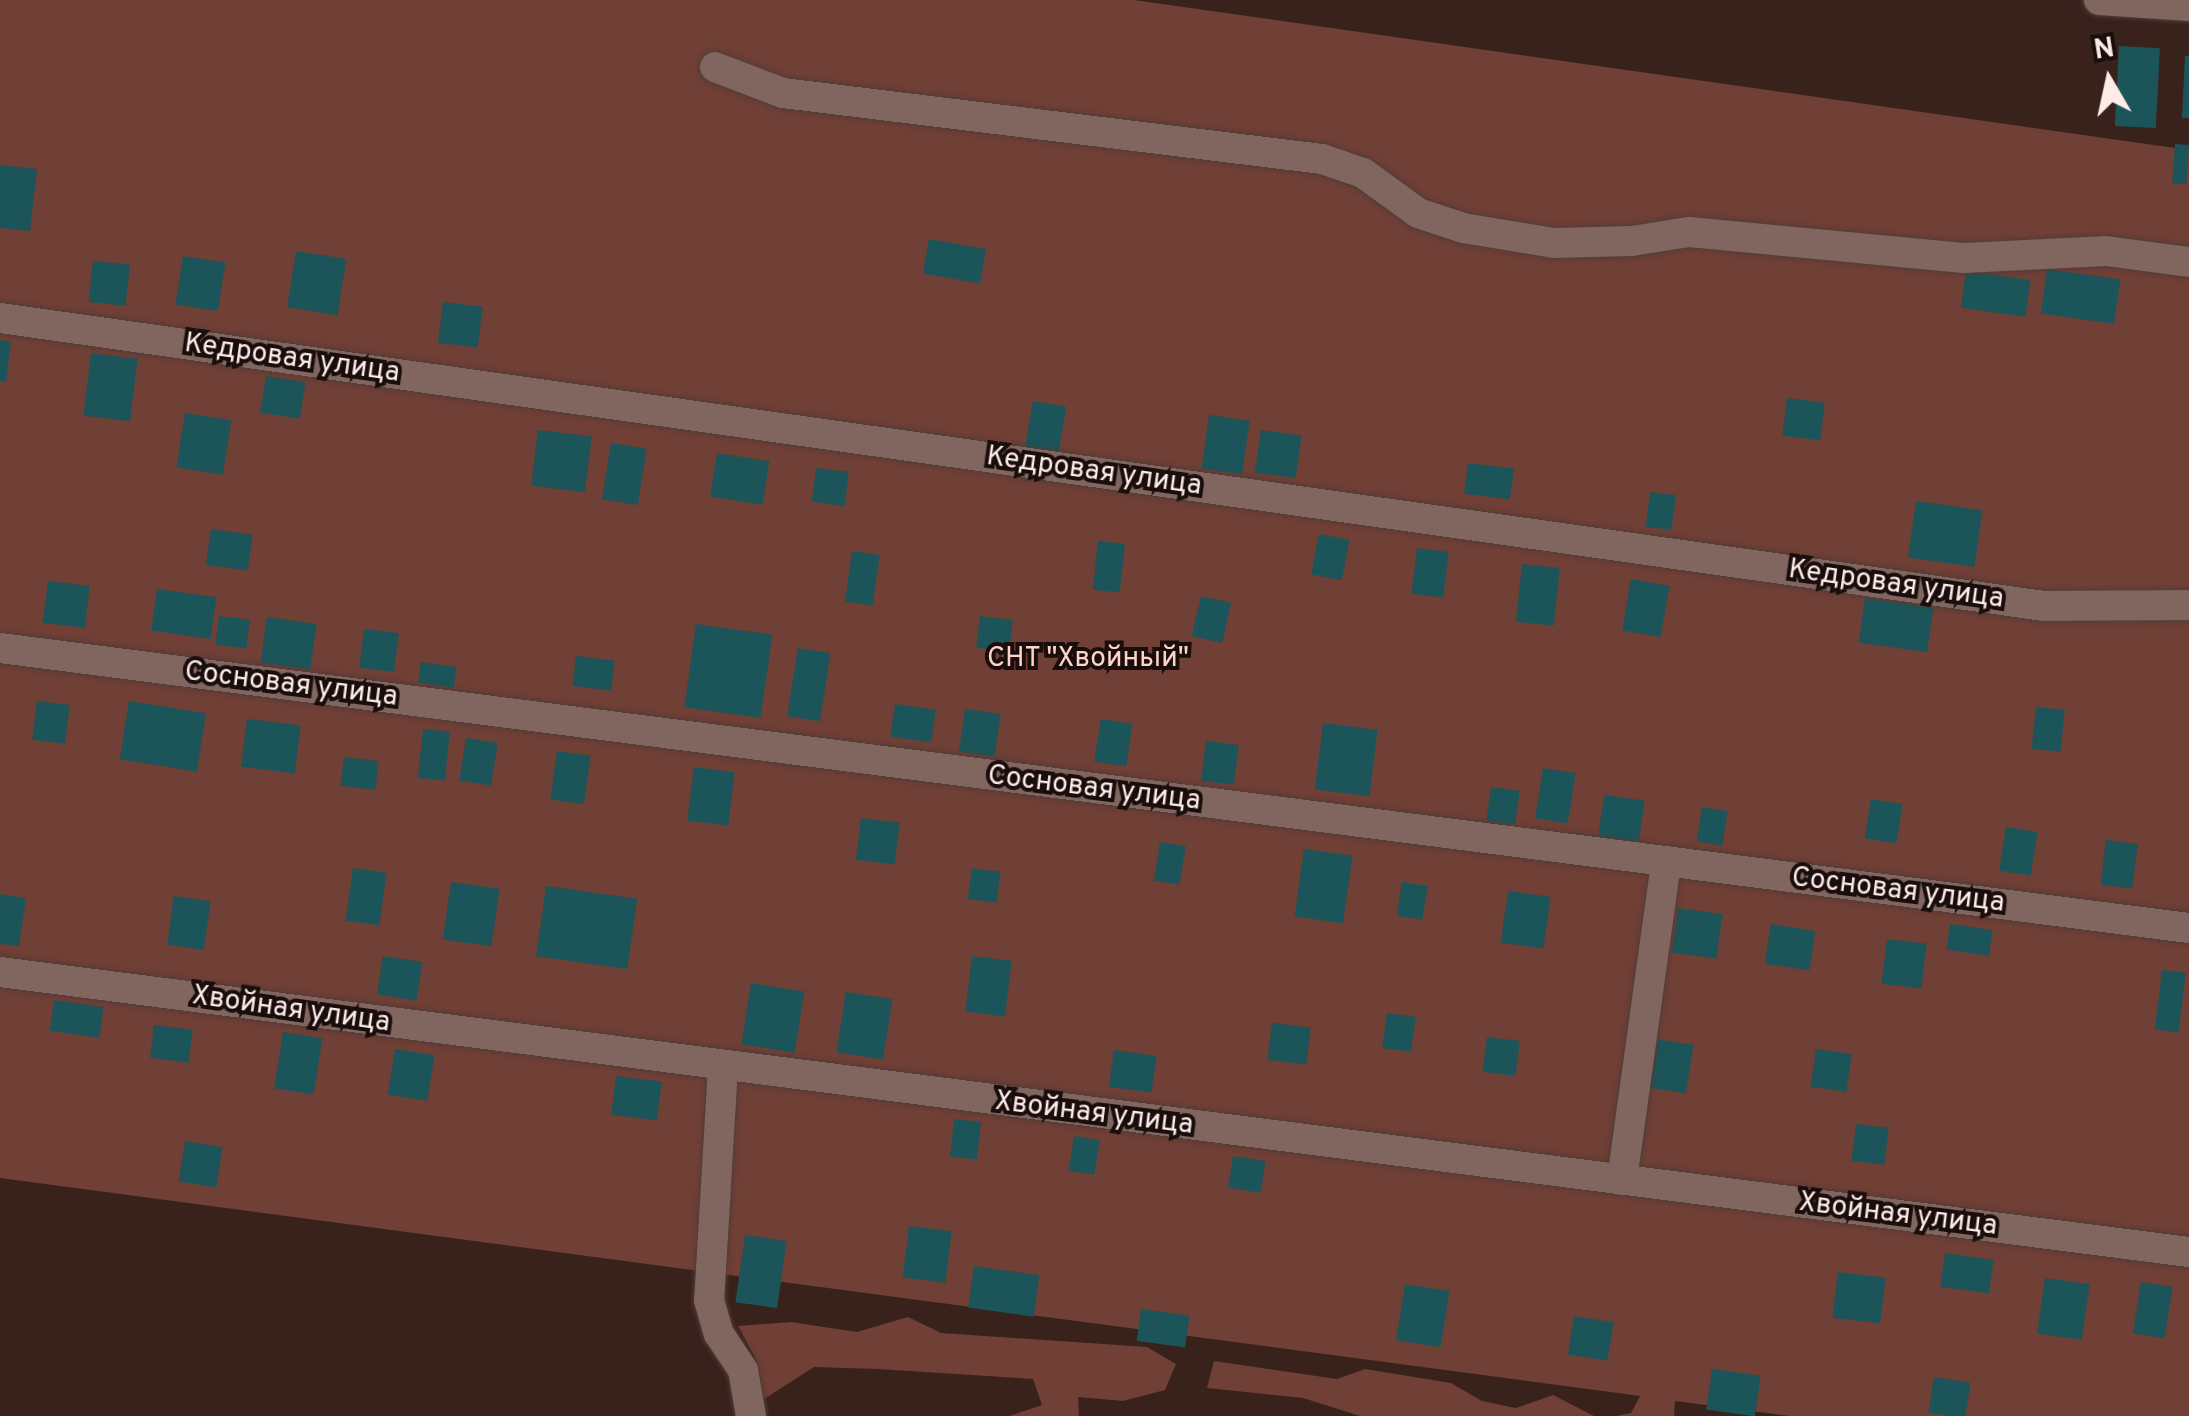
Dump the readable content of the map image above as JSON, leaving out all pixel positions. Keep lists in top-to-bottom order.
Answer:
{
  "streets": {
    "street": ["Кедровая улица", "Сосновая улица", "Хвойная улица"]
  },
  "parks": ["СНТ \"Хвойный\""],
  "north": "top"
}
